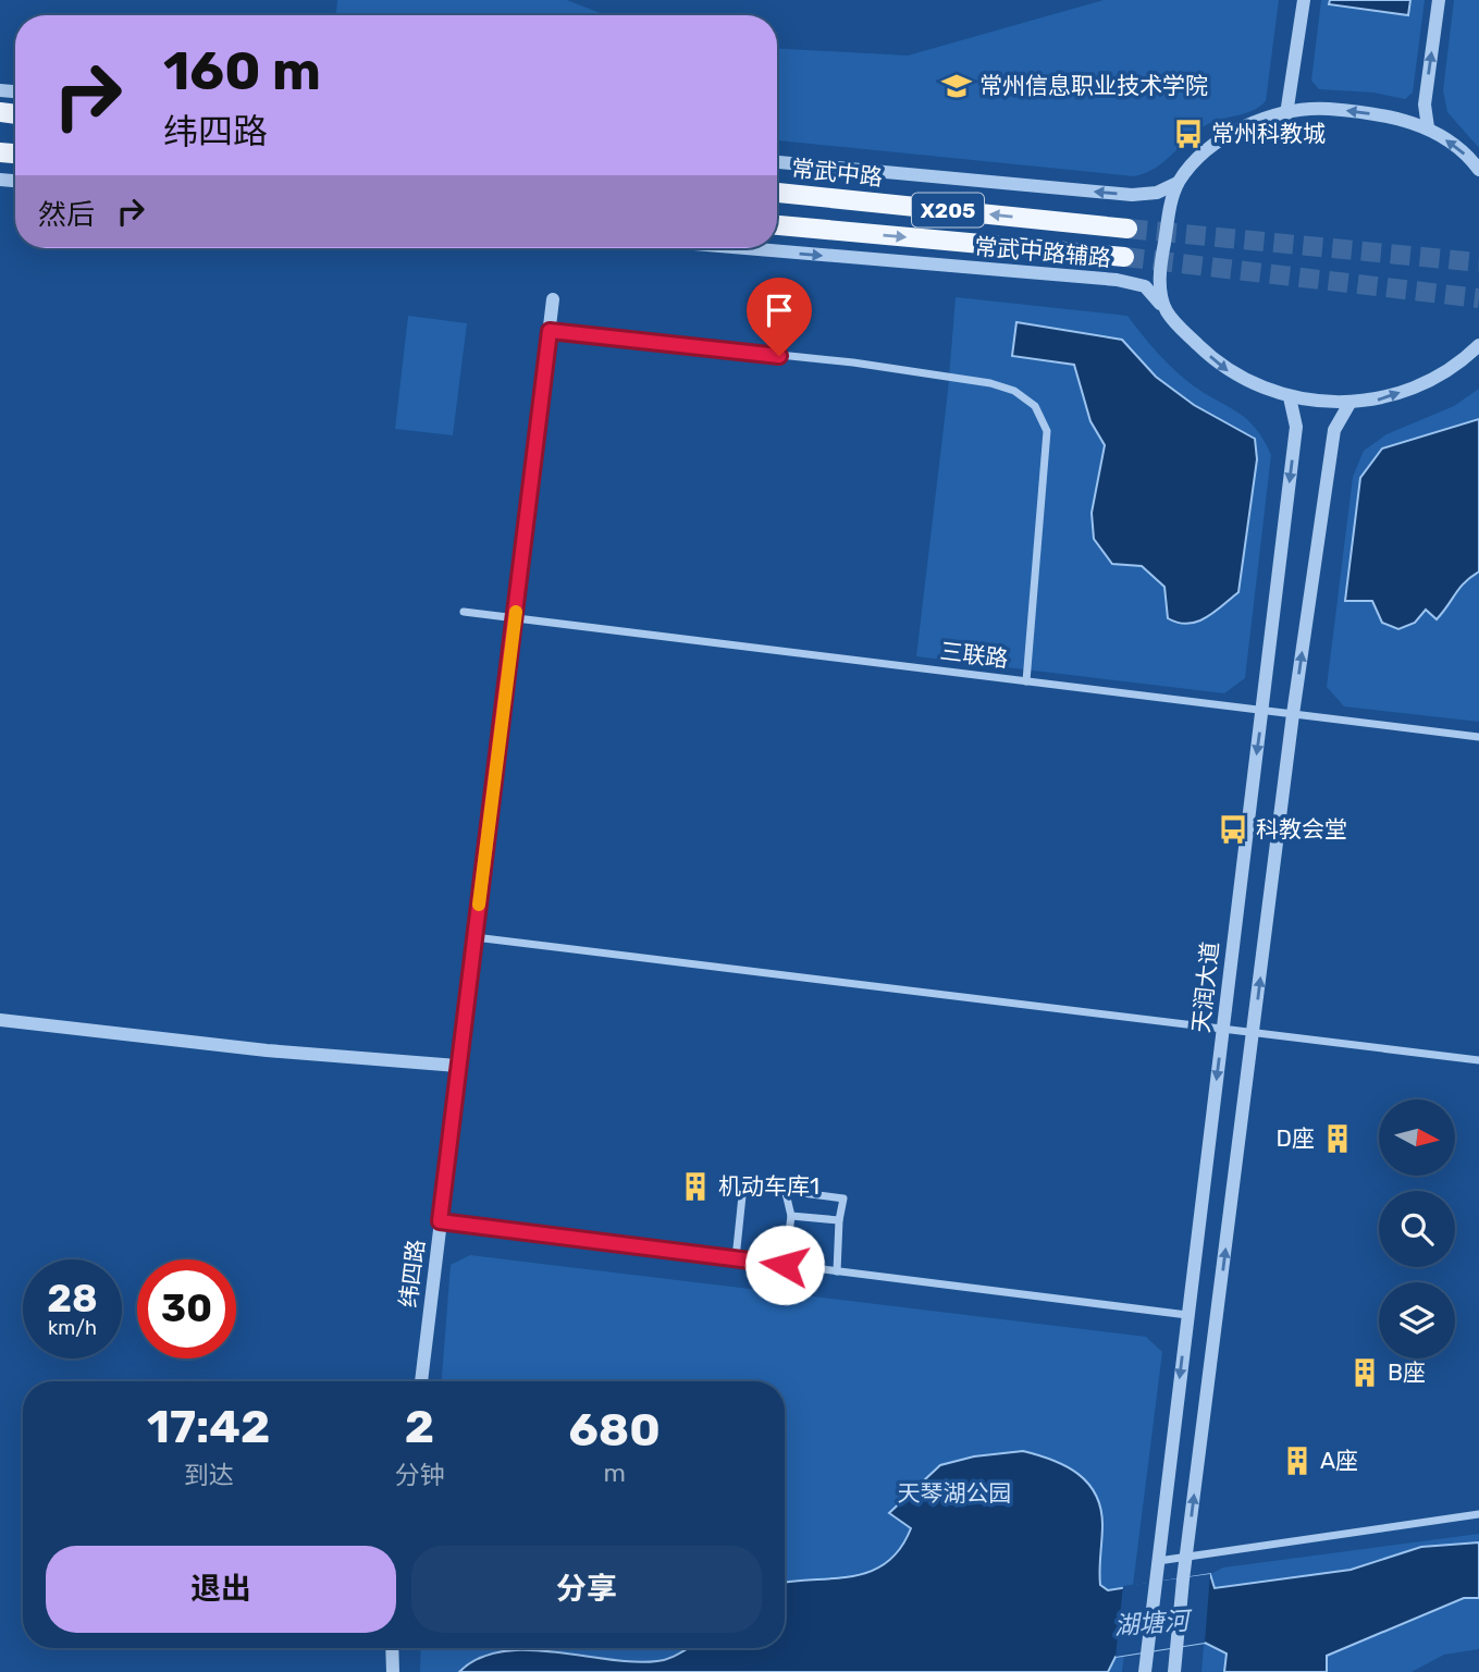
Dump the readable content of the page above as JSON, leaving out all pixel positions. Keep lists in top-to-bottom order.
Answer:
{
  "streets": {
    "main road": ["常武中路", "X205"],
    "street": [
      "常武中路辅路",
      "三联路",
      "天润大道",
      "纬四路"
    ]
  },
  "crossings": [
    ["常武中路辅路", "天润大道"],
    ["三联路", "天润大道"],
    ["三联路", "纬四路"]
  ],
  "water": ["湖塘河"],
  "parks": ["天琴湖公园"],
  "places": {
    "school or university": ["常州信息职业技术学院"],
    "bus stop": ["常州科教城", "科教会堂"],
    "building": [
      "D座",
      "机动车库1",
      "B座",
      "A座"
    ]
  },
  "north": "right",
  "page": {
    "turn": ["160 m", "纬四路"],
    "then": "然后",
    "speed": "28 km/h",
    "limit": "30",
    "eta": [
      "17:42",
      "到达",
      "2",
      "分钟",
      "680",
      "m"
    ],
    "buttons": ["退出", "分享"]
  }
}
